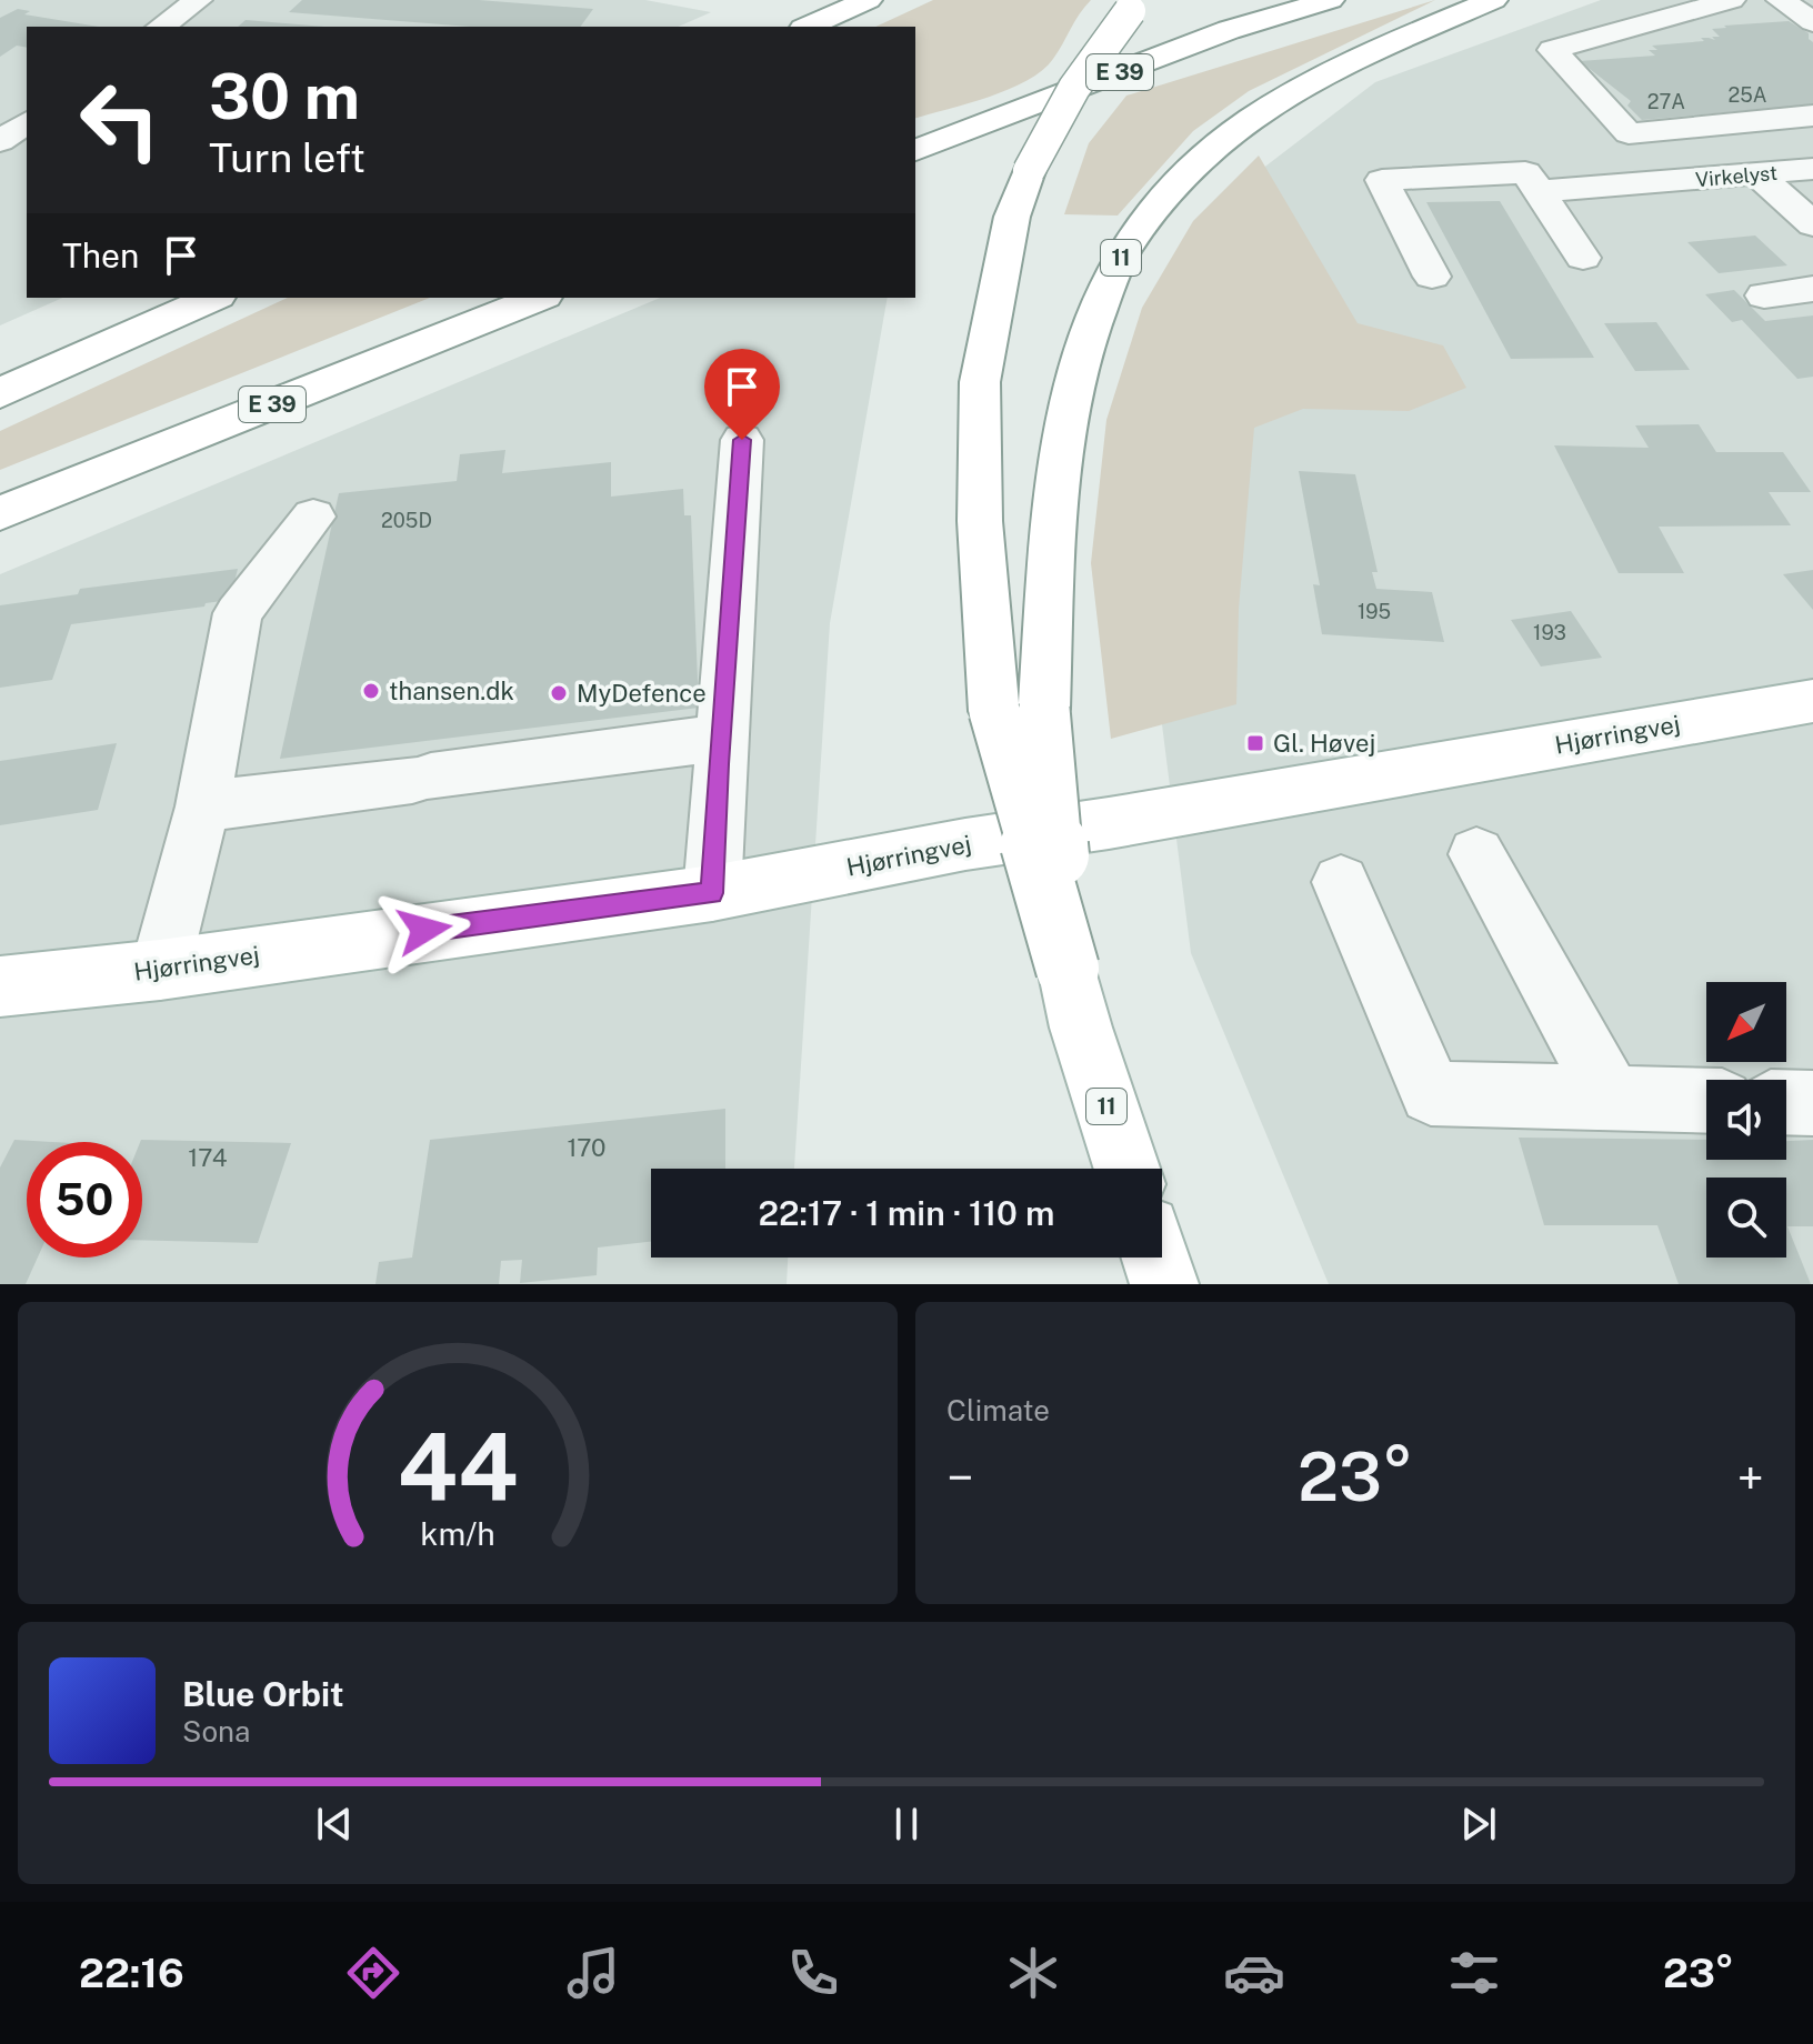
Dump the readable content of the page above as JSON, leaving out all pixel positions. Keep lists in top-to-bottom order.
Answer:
{
  "streets": {
    "main road": ["E 39", "11", "Hjørringvej"],
    "street": ["Virkelyst"]
  },
  "places": {
    "other": ["thansen.dk", "MyDefence"],
    "transit": ["Gl. Høvej"]
  },
  "house_numbers": [
    "25A",
    "27A",
    "205D",
    "195",
    "193",
    "170",
    "174"
  ],
  "north": "bottom left",
  "page": {
    "turn": ["30 m", "Turn left"],
    "then": "Then",
    "limit": "50",
    "trip": "22:17 · 1 min · 110 m",
    "tile": "Climate",
    "heat": ["−", "23°", "+"],
    "song": ["Blue Orbit", "Sona"],
    "tabs": ["22:16", "23°"],
    "gauge": ["44", "km/h"]
  }
}
